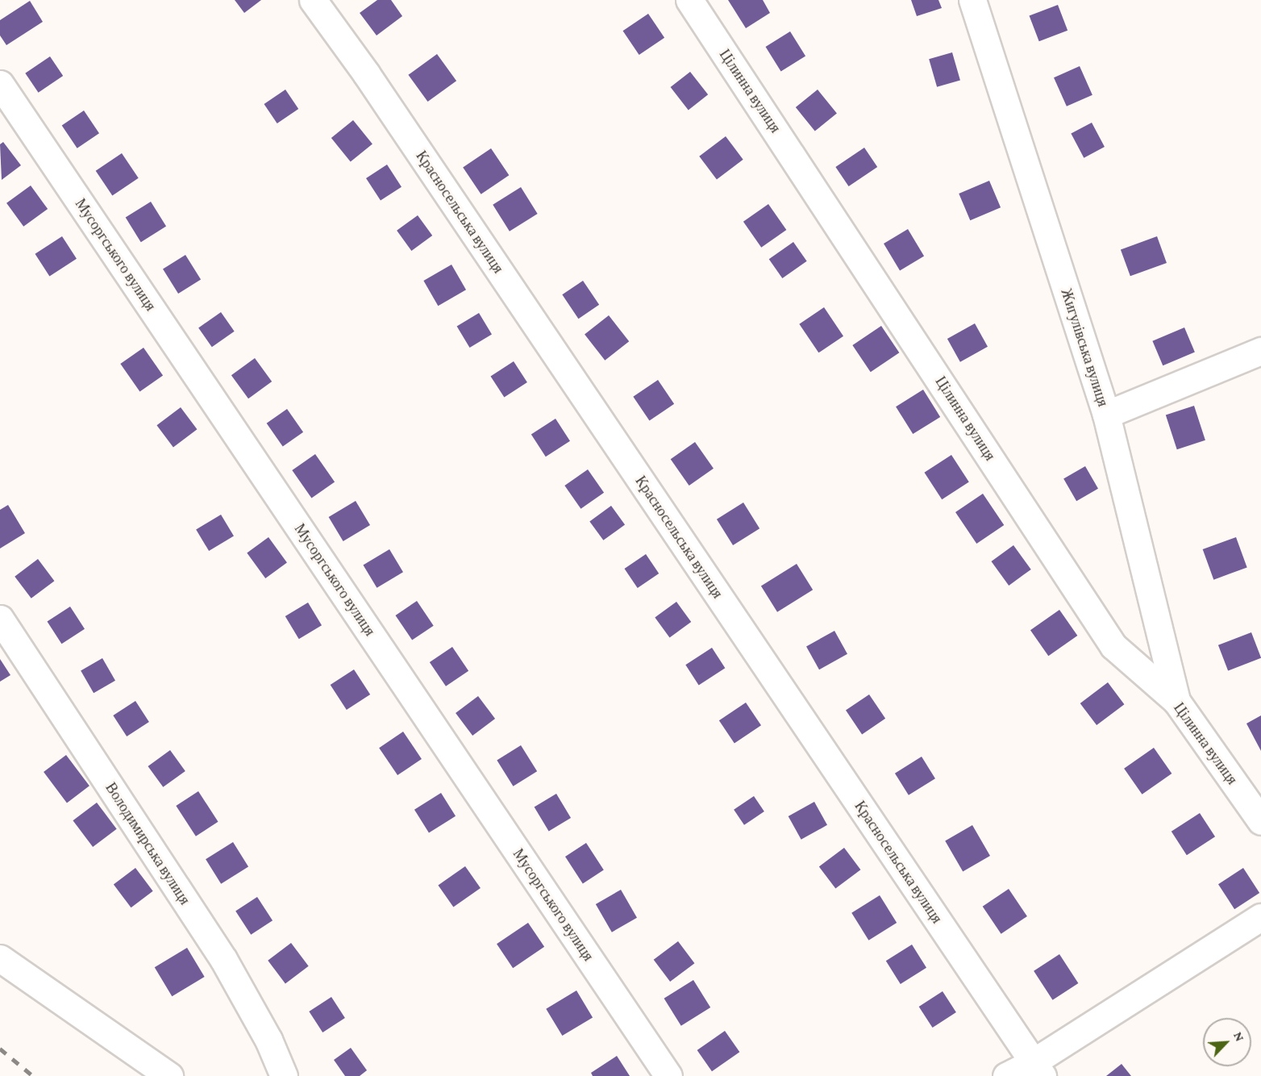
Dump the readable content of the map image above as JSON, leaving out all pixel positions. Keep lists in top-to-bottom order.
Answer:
{
  "streets": {
    "street": [
      "Цілинна вулиця",
      "Красносельська вулиця",
      "Мусоргського вулиця",
      "Жигулівська вулиця",
      "Володимирська вулиця"
    ]
  },
  "crossings": [
    ["Цілинна вулиця", "Жигулівська вулиця"]
  ],
  "north": "top right"
}
